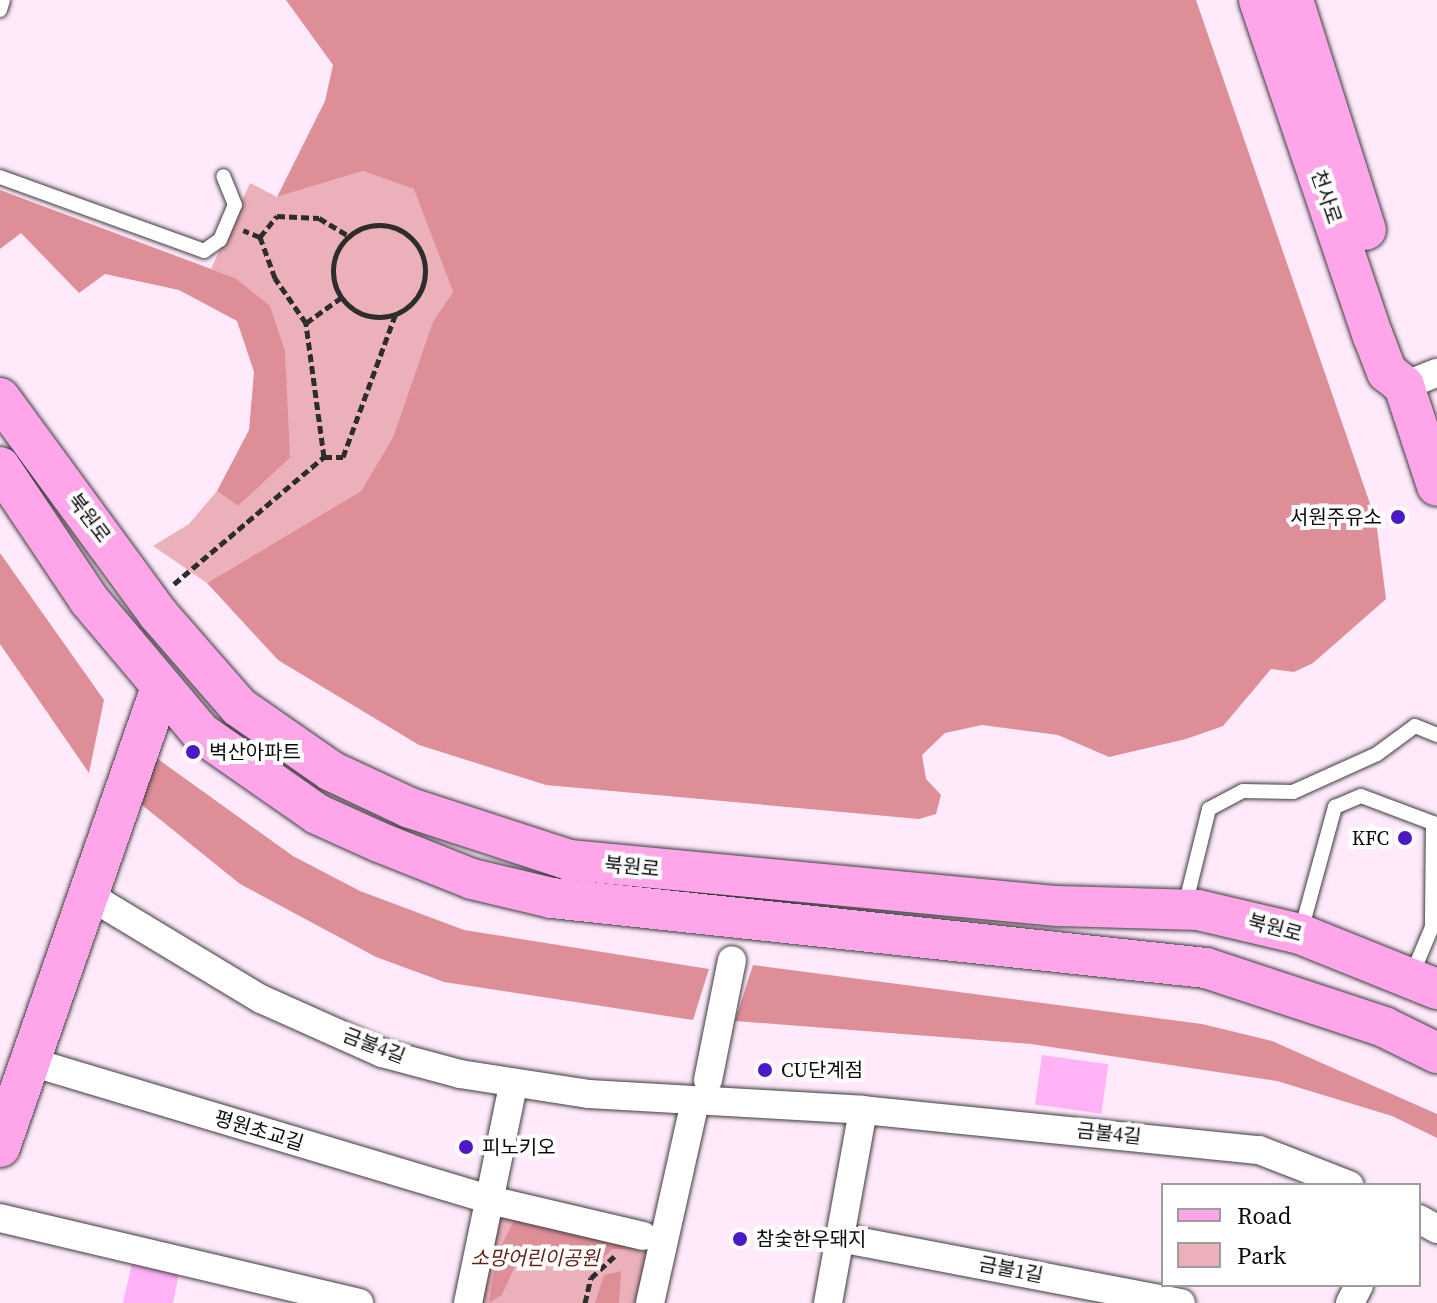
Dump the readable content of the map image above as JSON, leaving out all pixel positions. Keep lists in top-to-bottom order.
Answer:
{
  "streets": {
    "street": [
      "천사로",
      "북원로",
      "금불4길",
      "평원초교길",
      "금불1길"
    ]
  },
  "parks": ["소망어린이공원"],
  "places": [
    "서원주유소",
    "벽산아파트",
    "KFC",
    "CU단계점",
    "피노키오",
    "참숯한우돼지"
  ],
  "legend": ["Road", "Park"]
}
